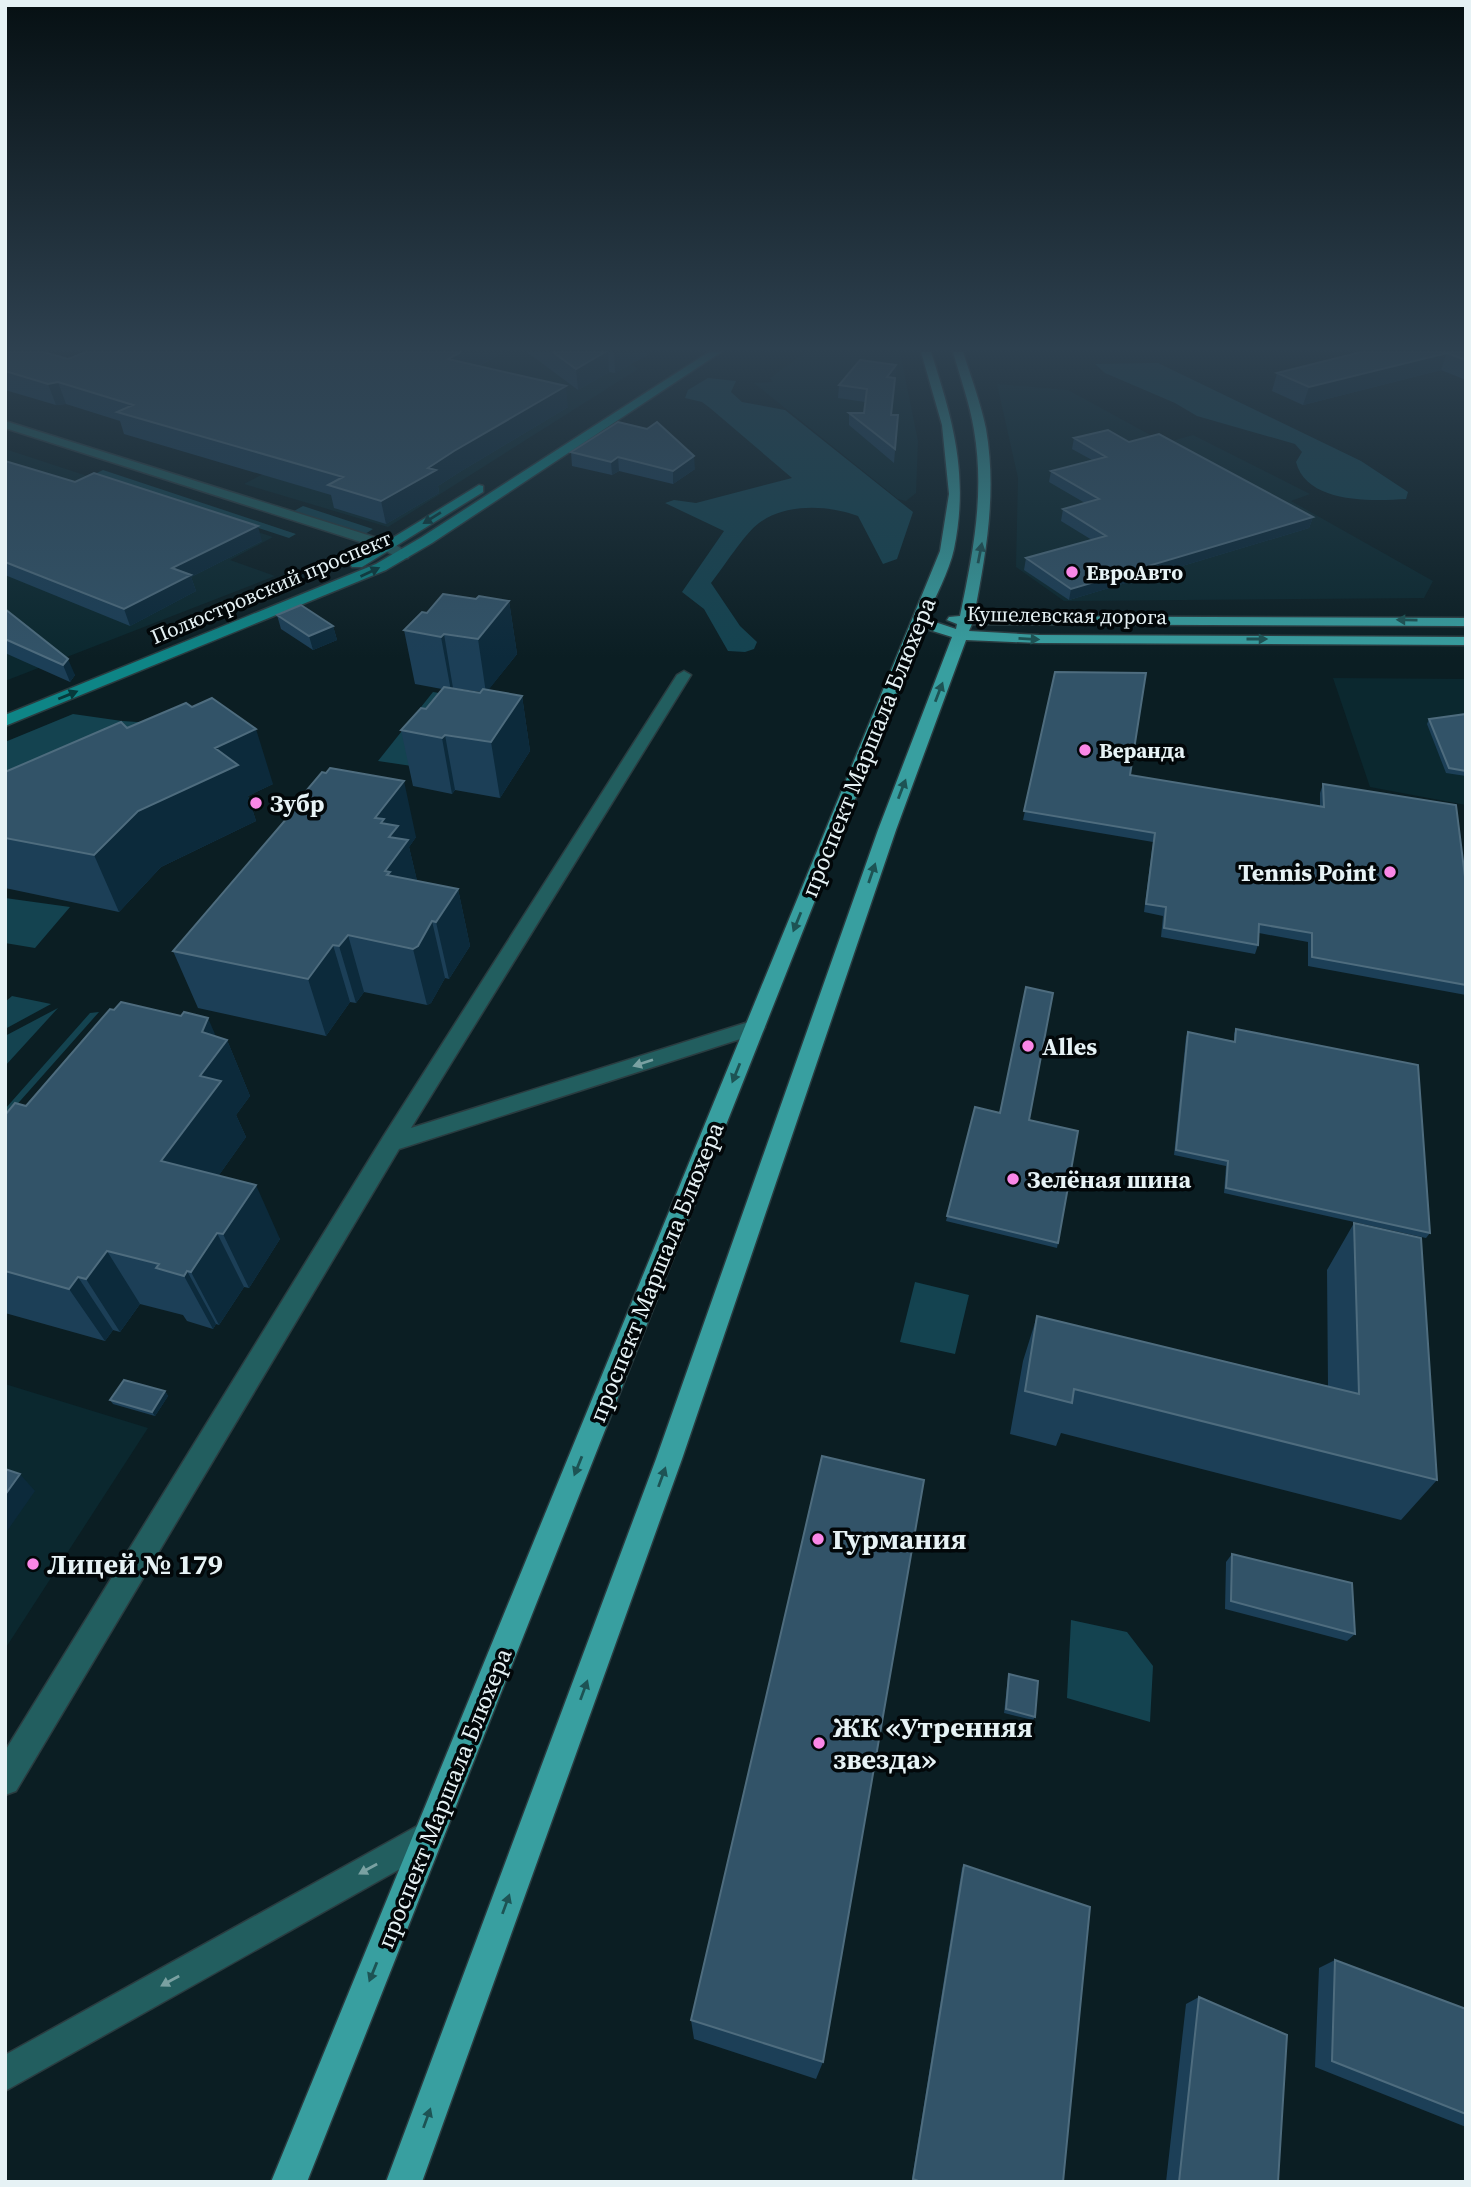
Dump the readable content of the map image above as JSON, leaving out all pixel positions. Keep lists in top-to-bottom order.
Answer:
{
  "streets": {
    "main road": ["Полюстровский проспект", "Кушелевская дорога", "проспект Маршала Блюхера"]
  },
  "crossings": [
    ["Кушелевская дорога", "проспект Маршала Блюхера"]
  ],
  "places": [
    "ЕвроАвто",
    "Веранда",
    "Зубр",
    "Tennis Point",
    "Alles",
    "Зелёная шина",
    "Гурмания",
    "Лицей № 179",
    "ЖК «Утренняя звезда»"
  ]
}
